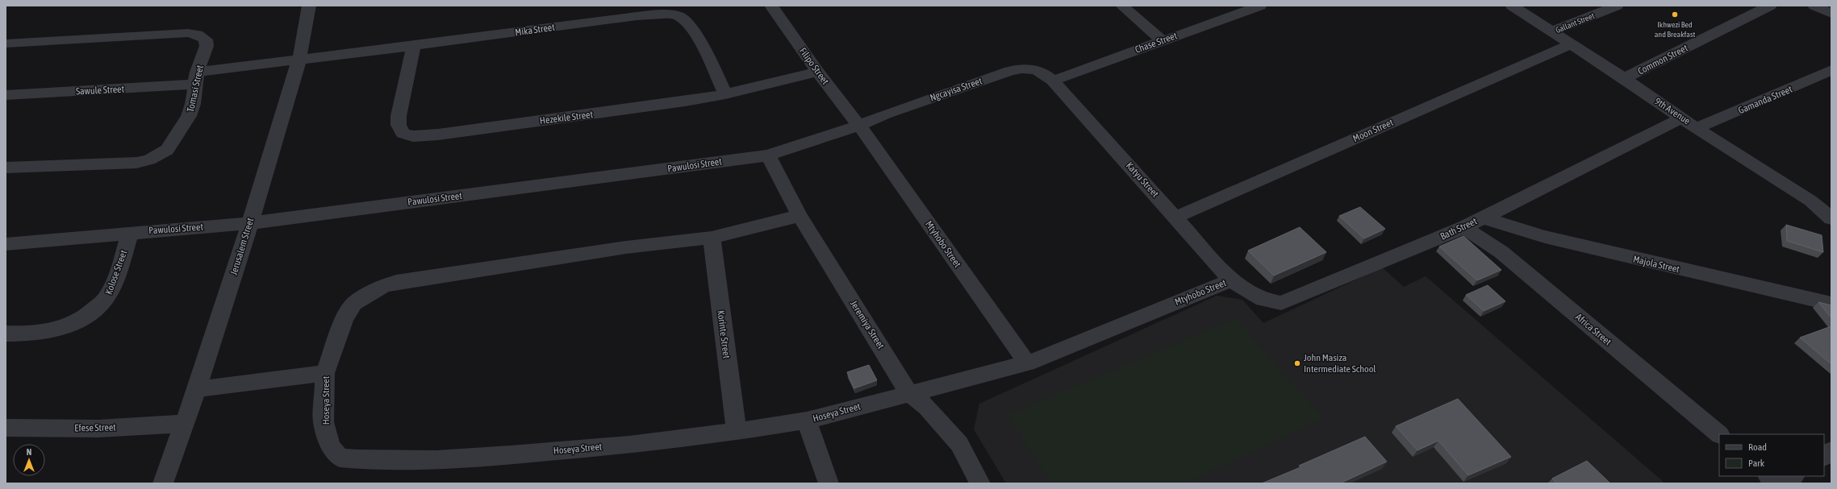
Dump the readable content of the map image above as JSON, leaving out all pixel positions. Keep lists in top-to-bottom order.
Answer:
{
  "streets": {
    "street": [
      "Gallant Street",
      "Mika Street",
      "Chase Street",
      "Common Street",
      "Filipo Street",
      "Tomasi Street",
      "Ngcayisa Street",
      "Sawule Street",
      "Gamanda Street",
      "9th Avenue",
      "Hezekile Street",
      "Moon Street",
      "Pawulosi Street",
      "Katyu Street",
      "Bath Street",
      "Mtyhobo Street",
      "Jerusalem Street",
      "Majola Street",
      "Kolose Street",
      "Jeremiya Street",
      "Africa Street",
      "Korinte Street",
      "Hoseya Street",
      "Efese Street"
    ]
  },
  "crossings": [
    ["Gallant Street", "9th Avenue"],
    ["Mika Street", "Sawule Street"],
    ["Mika Street", "Hezekile Street"],
    ["Mika Street", "Jerusalem Street"],
    ["Chase Street", "Ngcayisa Street"],
    ["Chase Street", "Katyu Street"],
    ["Common Street", "9th Avenue"],
    ["Filipo Street", "Ngcayisa Street"],
    ["Filipo Street", "Hezekile Street"],
    ["Filipo Street", "Pawulosi Street"],
    ["Filipo Street", "Mtyhobo Street"],
    ["Tomasi Street", "Sawule Street"],
    ["Ngcayisa Street", "Pawulosi Street"],
    ["Ngcayisa Street", "Katyu Street"],
    ["Ngcayisa Street", "Mtyhobo Street"],
    ["Sawule Street", "Jerusalem Street"],
    ["Gamanda Street", "9th Avenue"],
    ["9th Avenue", "Moon Street"],
    ["9th Avenue", "Bath Street"],
    ["Moon Street", "Katyu Street"],
    ["Pawulosi Street", "Mtyhobo Street"],
    ["Pawulosi Street", "Jerusalem Street"],
    ["Pawulosi Street", "Kolose Street"],
    ["Pawulosi Street", "Jeremiya Street"],
    ["Katyu Street", "Bath Street"],
    ["Katyu Street", "Mtyhobo Street"],
    ["Bath Street", "Mtyhobo Street"],
    ["Bath Street", "Majola Street"],
    ["Bath Street", "Africa Street"],
    ["Mtyhobo Street", "Jeremiya Street"],
    ["Mtyhobo Street", "Hoseya Street"],
    ["Jerusalem Street", "Efese Street"],
    ["Jeremiya Street", "Hoseya Street"],
    ["Korinte Street", "Hoseya Street"]
  ],
  "places": ["Ikhwezi Bed and Breakfast", "John Masiza Intermediate School"],
  "legend": ["Road", "Park"],
  "north": "top"
}
